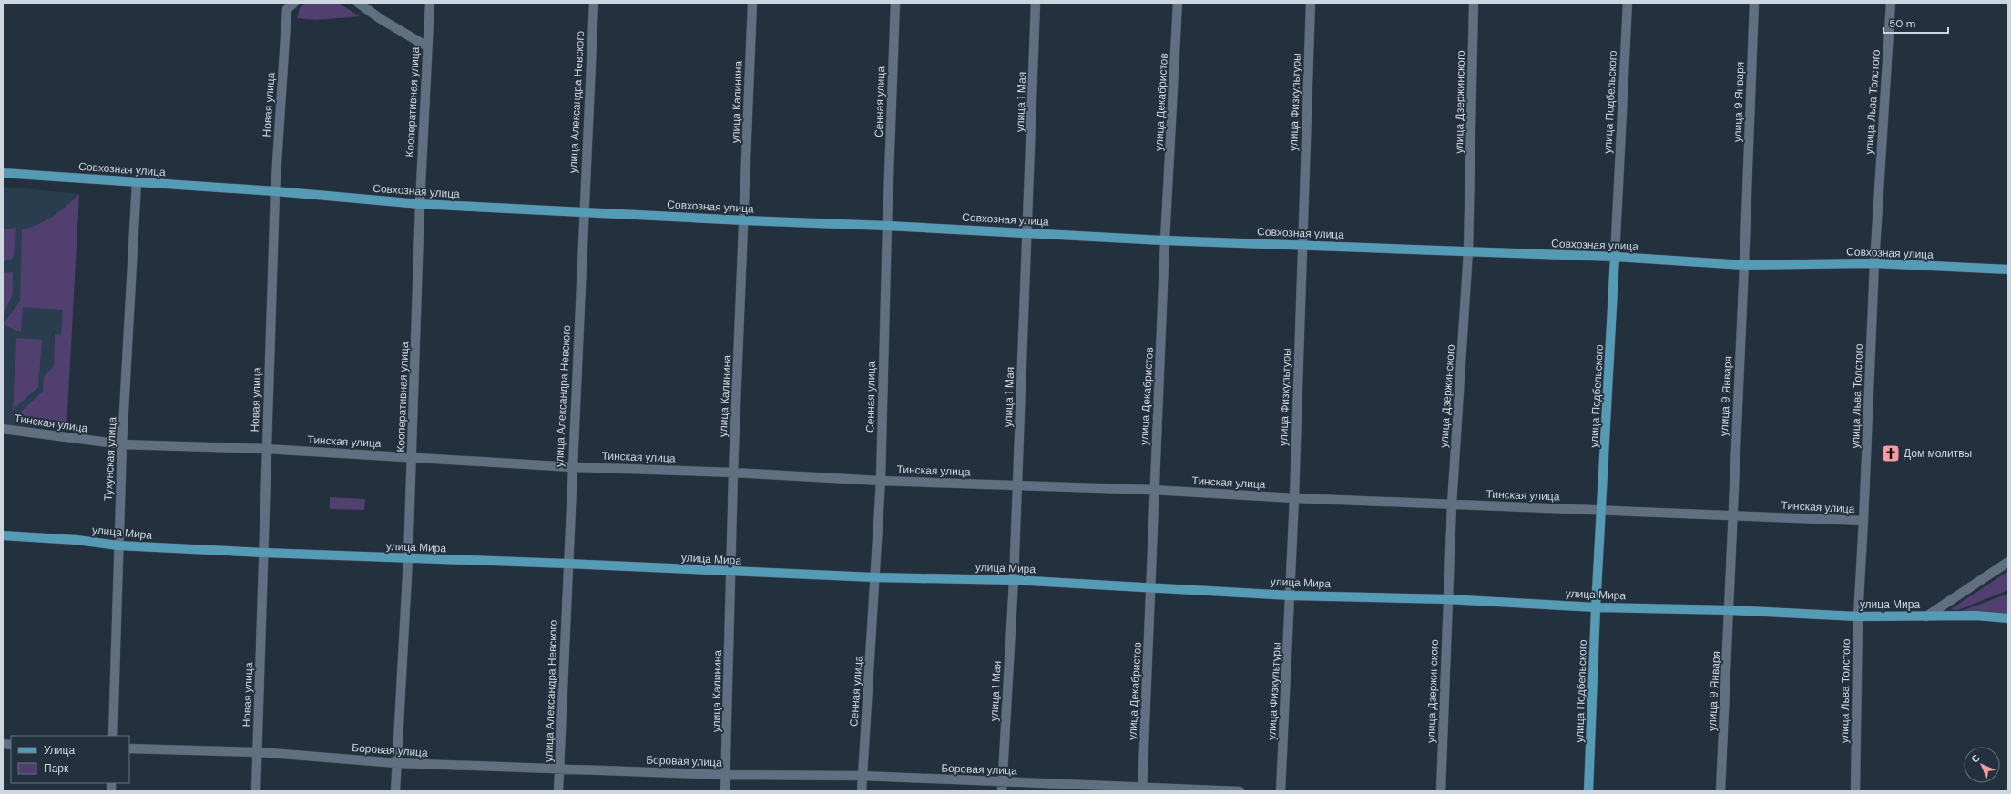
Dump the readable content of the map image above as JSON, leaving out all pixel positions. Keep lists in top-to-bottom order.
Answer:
{
  "streets": {
    "main road": ["улица Подбельского", "Совхозная улица", "улица Мира"],
    "street": [
      "Кооперативная улица",
      "улица Александра Невского",
      "улица Калинина",
      "Сенная улица",
      "улица 1 Мая",
      "улица Декабристов",
      "улица Физкультуры",
      "улица Дзержинского",
      "улица 9 Января",
      "улица Льва Толстого",
      "Новая улица",
      "Тинская улица",
      "Тухунская улица",
      "Боровая улица"
    ]
  },
  "crossings": [
    ["Кооперативная улица", "Совхозная улица"],
    ["Кооперативная улица", "Тинская улица"],
    ["Кооперативная улица", "улица Мира"],
    ["Кооперативная улица", "Боровая улица"],
    ["улица Александра Невского", "Совхозная улица"],
    ["улица Александра Невского", "Тинская улица"],
    ["улица Александра Невского", "улица Мира"],
    ["улица Александра Невского", "Боровая улица"],
    ["улица Калинина", "Совхозная улица"],
    ["улица Калинина", "Тинская улица"],
    ["улица Калинина", "улица Мира"],
    ["улица Калинина", "Боровая улица"],
    ["Сенная улица", "Совхозная улица"],
    ["Сенная улица", "Тинская улица"],
    ["Сенная улица", "улица Мира"],
    ["Сенная улица", "Боровая улица"],
    ["улица 1 Мая", "Совхозная улица"],
    ["улица 1 Мая", "Тинская улица"],
    ["улица 1 Мая", "улица Мира"],
    ["улица 1 Мая", "Боровая улица"],
    ["улица Декабристов", "Совхозная улица"],
    ["улица Декабристов", "Тинская улица"],
    ["улица Декабристов", "улица Мира"],
    ["улица Декабристов", "Боровая улица"],
    ["улица Физкультуры", "Совхозная улица"],
    ["улица Физкультуры", "Тинская улица"],
    ["улица Физкультуры", "улица Мира"],
    ["улица Дзержинского", "Совхозная улица"],
    ["улица Дзержинского", "Тинская улица"],
    ["улица Дзержинского", "улица Мира"],
    ["улица Подбельского", "Совхозная улица"],
    ["улица Подбельского", "Тинская улица"],
    ["улица Подбельского", "улица Мира"],
    ["улица 9 Января", "Совхозная улица"],
    ["улица 9 Января", "Тинская улица"],
    ["улица 9 Января", "улица Мира"],
    ["улица Льва Толстого", "Совхозная улица"],
    ["улица Льва Толстого", "Тинская улица"],
    ["улица Льва Толстого", "улица Мира"],
    ["Новая улица", "Совхозная улица"],
    ["Новая улица", "Тинская улица"],
    ["Новая улица", "улица Мира"],
    ["Новая улица", "Боровая улица"],
    ["Совхозная улица", "Тухунская улица"],
    ["Тинская улица", "Тухунская улица"],
    ["Тухунская улица", "улица Мира"]
  ],
  "places": {
    "church": ["Дом молитвы"]
  },
  "legend": ["Улица", "Парк"],
  "scale_bar": "50 m",
  "north": "top left"
}
